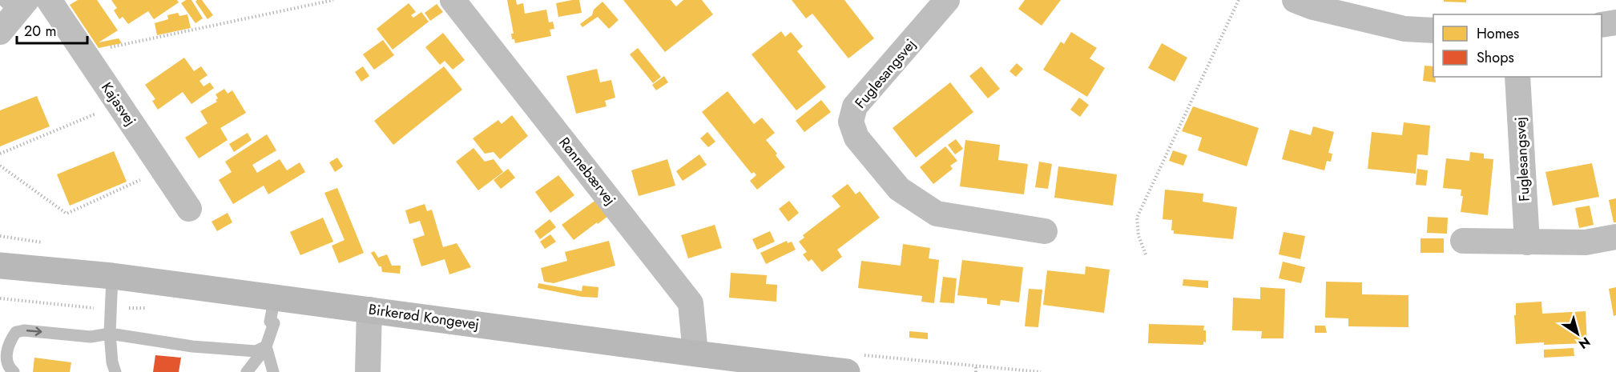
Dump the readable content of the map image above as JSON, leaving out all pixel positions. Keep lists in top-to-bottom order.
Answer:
{
  "streets": {
    "main road": ["Birkerød Kongevej"],
    "street": ["Fuglesangsvej", "Kajasvej", "Rønnebærvej"]
  },
  "crossings": [
    ["Rønnebærvej", "Birkerød Kongevej"]
  ],
  "legend": ["Homes", "Shops"],
  "scale_bar": "20 m",
  "north": "bottom right"
}
